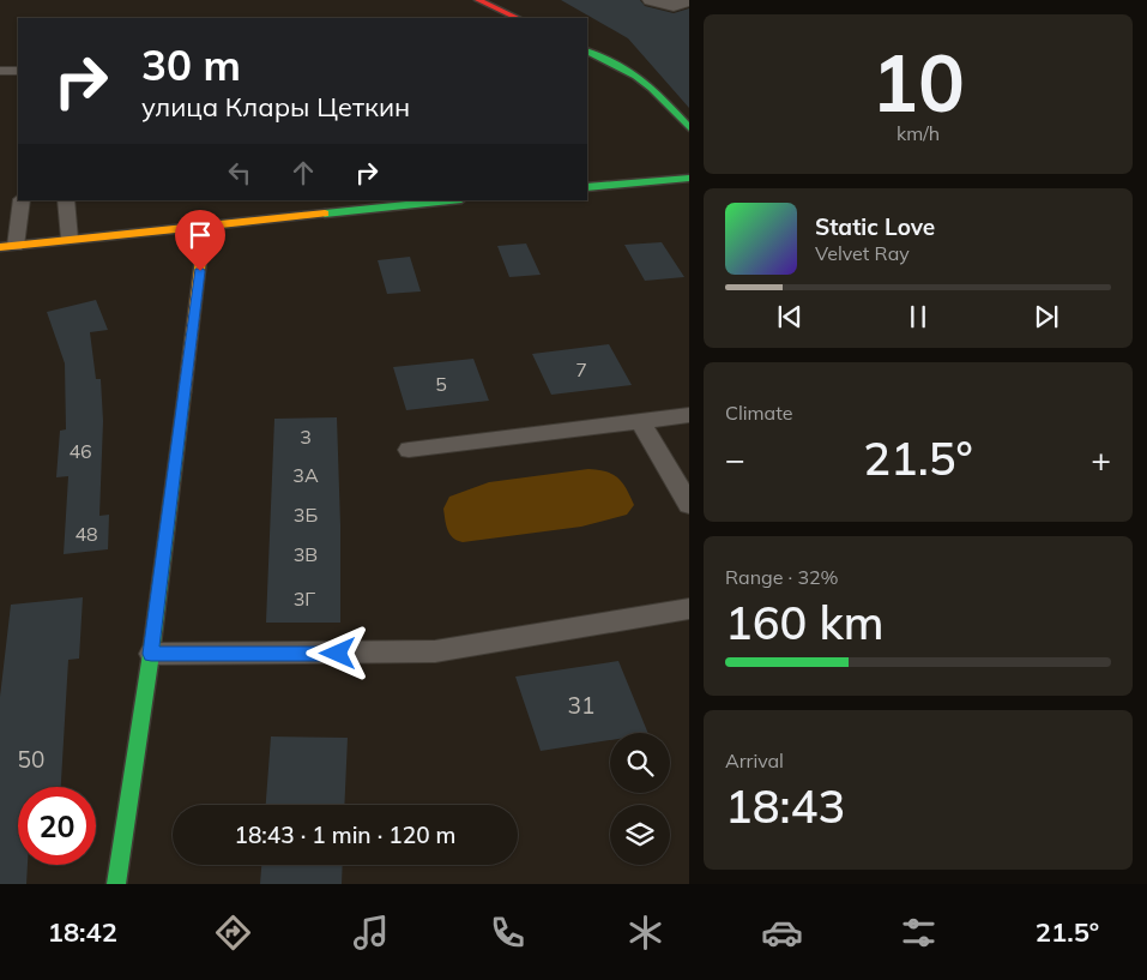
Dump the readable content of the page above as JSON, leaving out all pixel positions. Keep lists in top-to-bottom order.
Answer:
{
  "house_numbers": [
    "7",
    "5",
    "3",
    "46",
    "3А",
    "3Б",
    "48",
    "3В",
    "3Г",
    "31",
    "50"
  ],
  "page": {
    "tile": [
      ["10", "km/h"],
      "Climate",
      ["Range · 32%", "160 km"],
      ["Arrival", "18:43"]
    ],
    "turn": ["30 m", "улица Клары Цеткин"],
    "song": ["Static Love", "Velvet Ray"],
    "heat": ["−", "21.5°", "+"],
    "limit": "20",
    "trip": "18:43 · 1 min · 120 m",
    "tabs": ["18:42", "21.5°"]
  }
}
